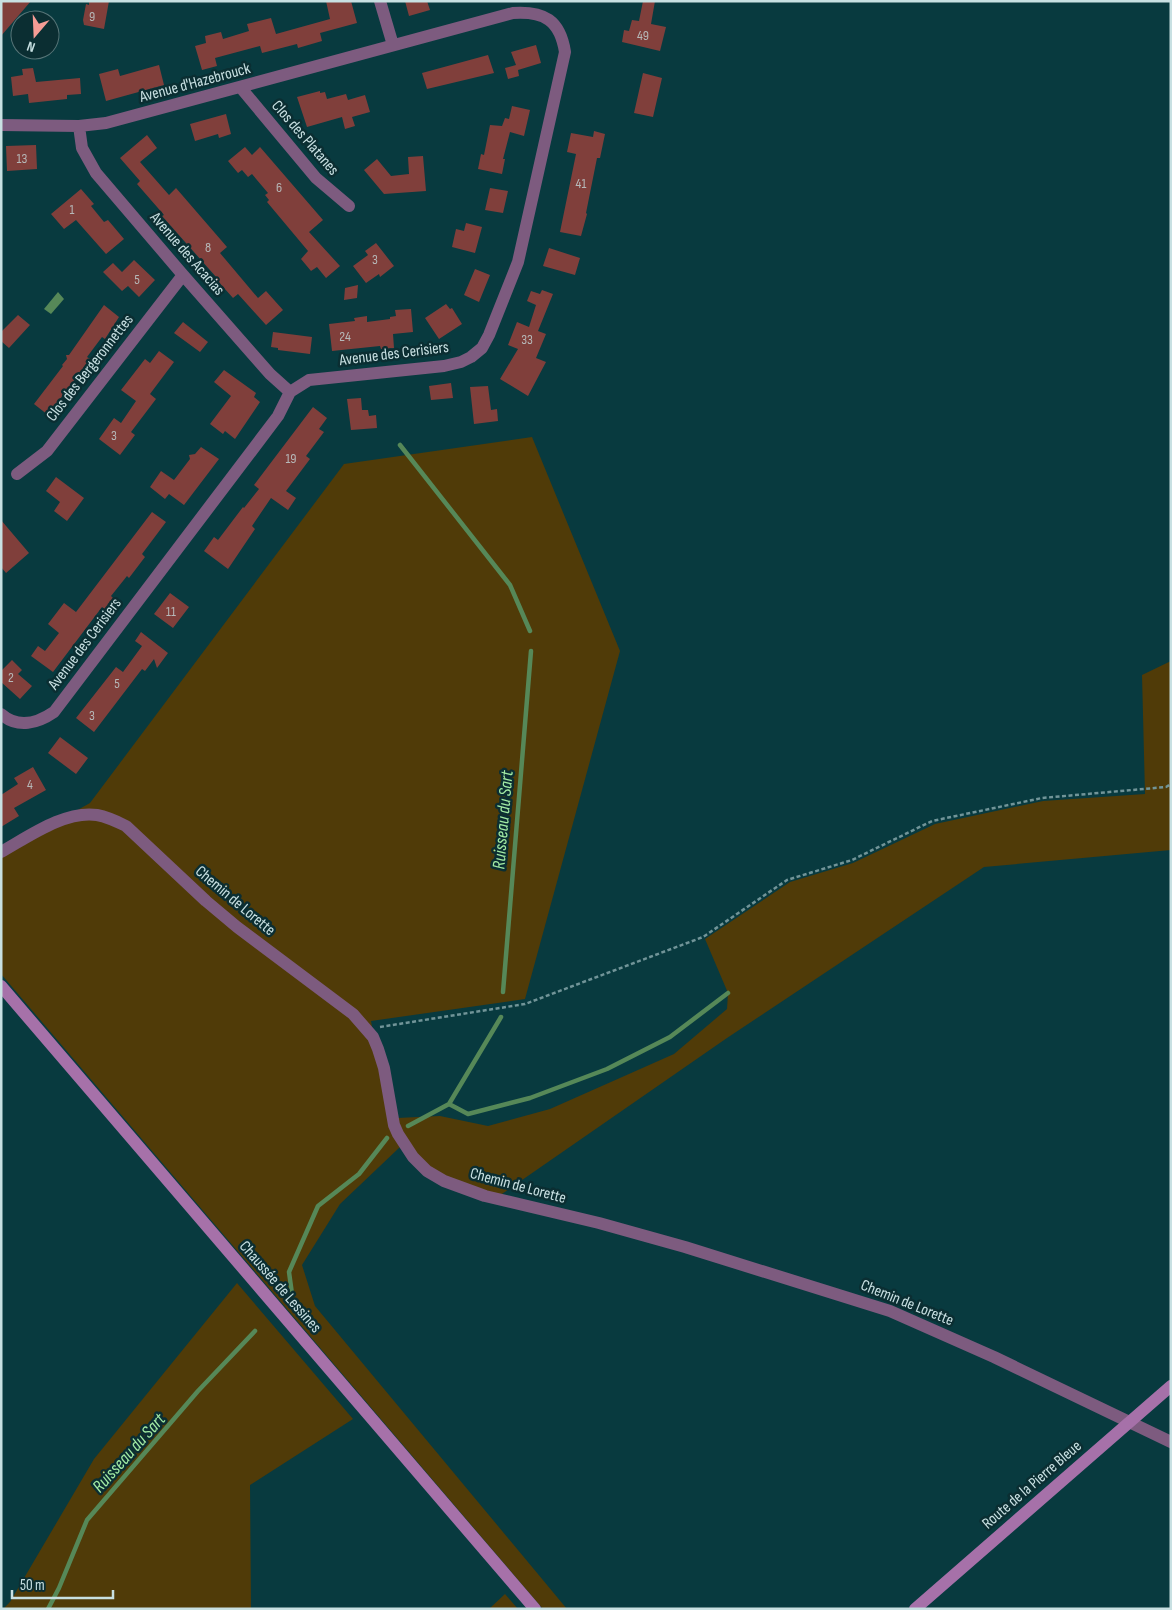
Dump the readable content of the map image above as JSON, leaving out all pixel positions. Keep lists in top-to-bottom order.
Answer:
{
  "streets": {
    "main road": ["Chaussée de Lessines", "Route de la Pierre Bleue"],
    "street": [
      "Avenue d'Hazebrouck",
      "Clos des Platanes",
      "Avenue des Acacias",
      "Avenue des Cerisiers",
      "Clos des Bergeronnettes",
      "Chemin de Lorette"
    ]
  },
  "crossings": [
    ["Avenue d'Hazebrouck", "Clos des Platanes"],
    ["Avenue d'Hazebrouck", "Avenue des Acacias"],
    ["Avenue d'Hazebrouck", "Avenue des Cerisiers"],
    ["Avenue des Acacias", "Avenue des Cerisiers"],
    ["Avenue des Acacias", "Clos des Bergeronnettes"],
    ["Chemin de Lorette", "Route de la Pierre Bleue"]
  ],
  "water": ["Ruisseau du Sart"],
  "house_numbers": [
    "9",
    "49",
    "13",
    "41",
    "6",
    "1",
    "8",
    "3",
    "5",
    "24",
    "33",
    "3",
    "19",
    "11",
    "2",
    "5",
    "3",
    "4"
  ],
  "scale_bar": "50 m",
  "north": "bottom"
}
